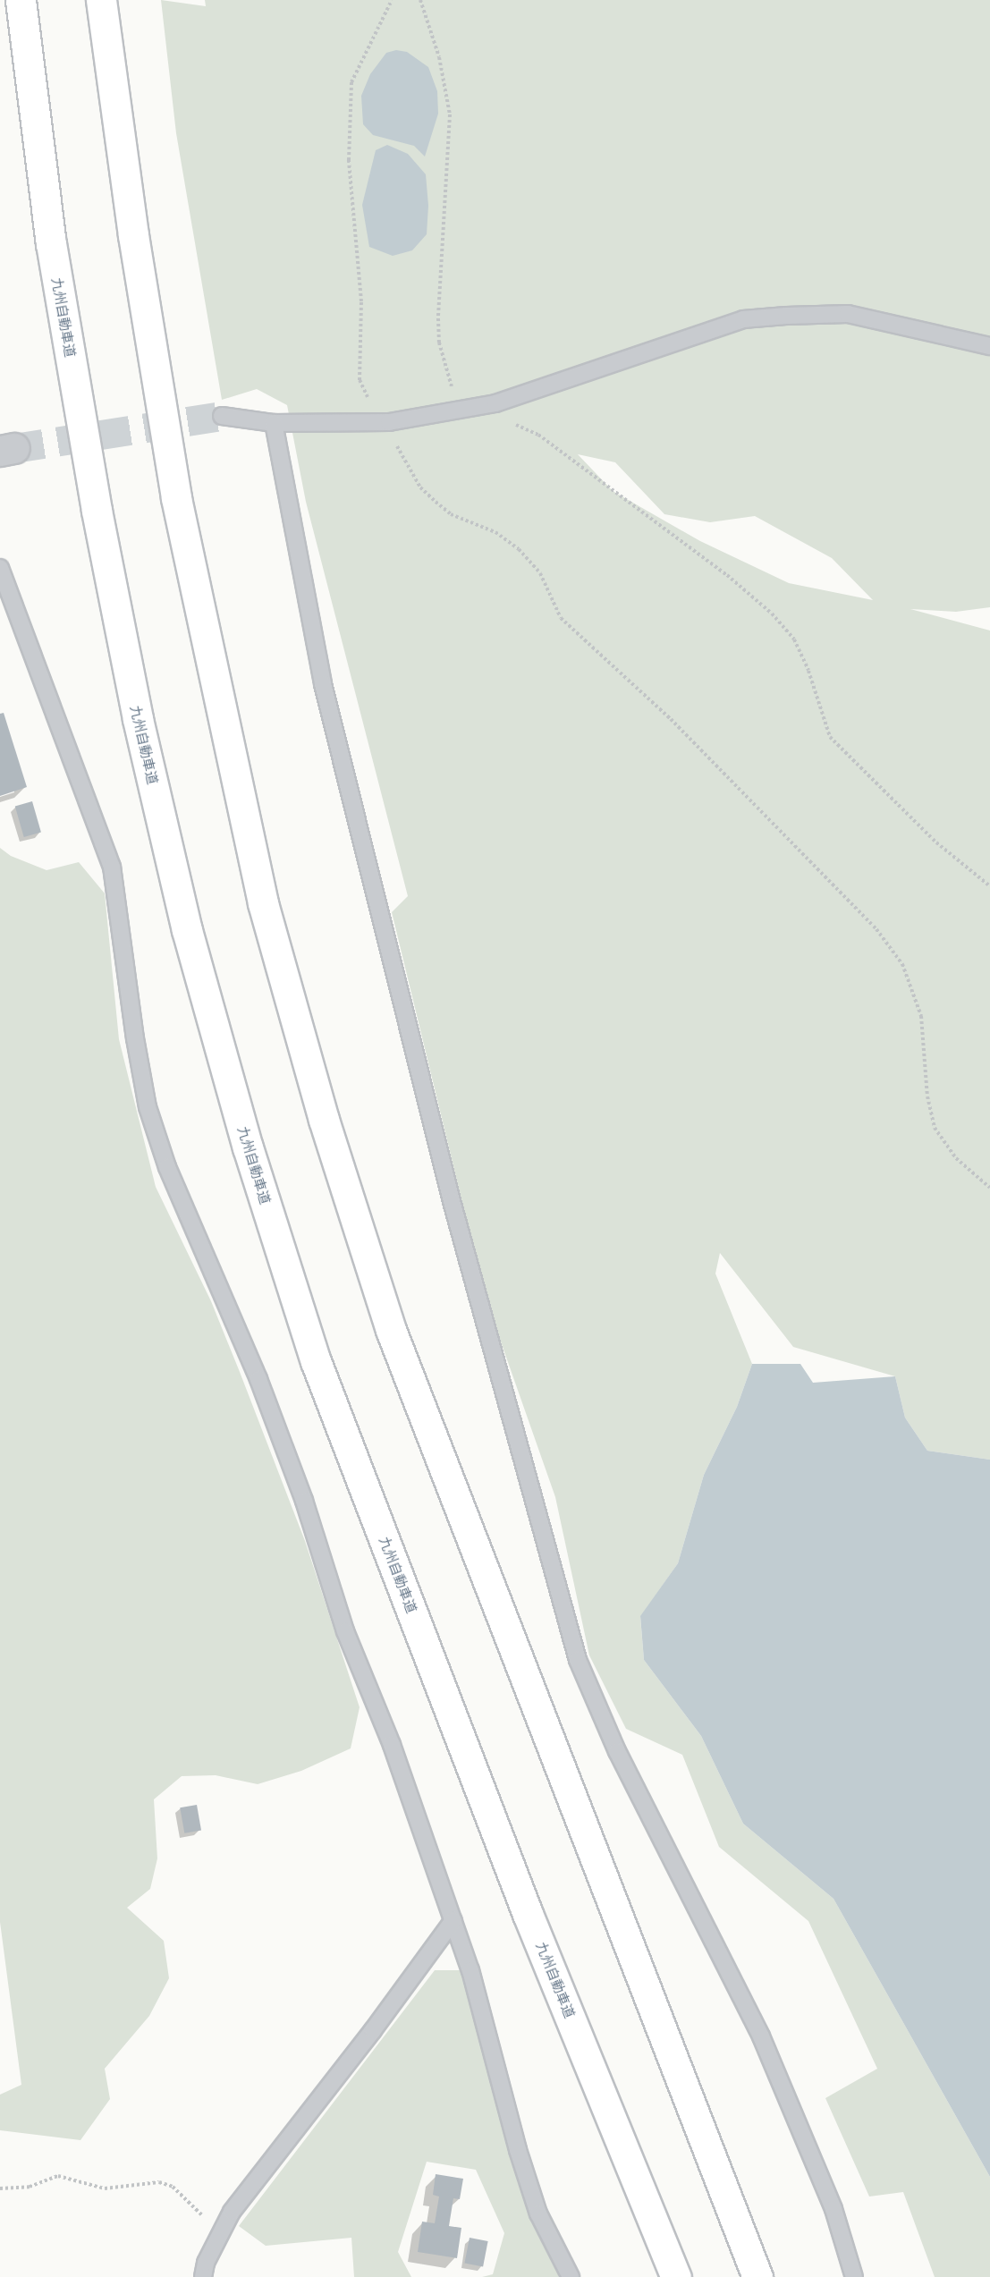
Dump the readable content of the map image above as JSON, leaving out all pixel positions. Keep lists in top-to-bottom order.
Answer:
{
  "streets": {
    "highway": ["九州自動車道"]
  }
}
